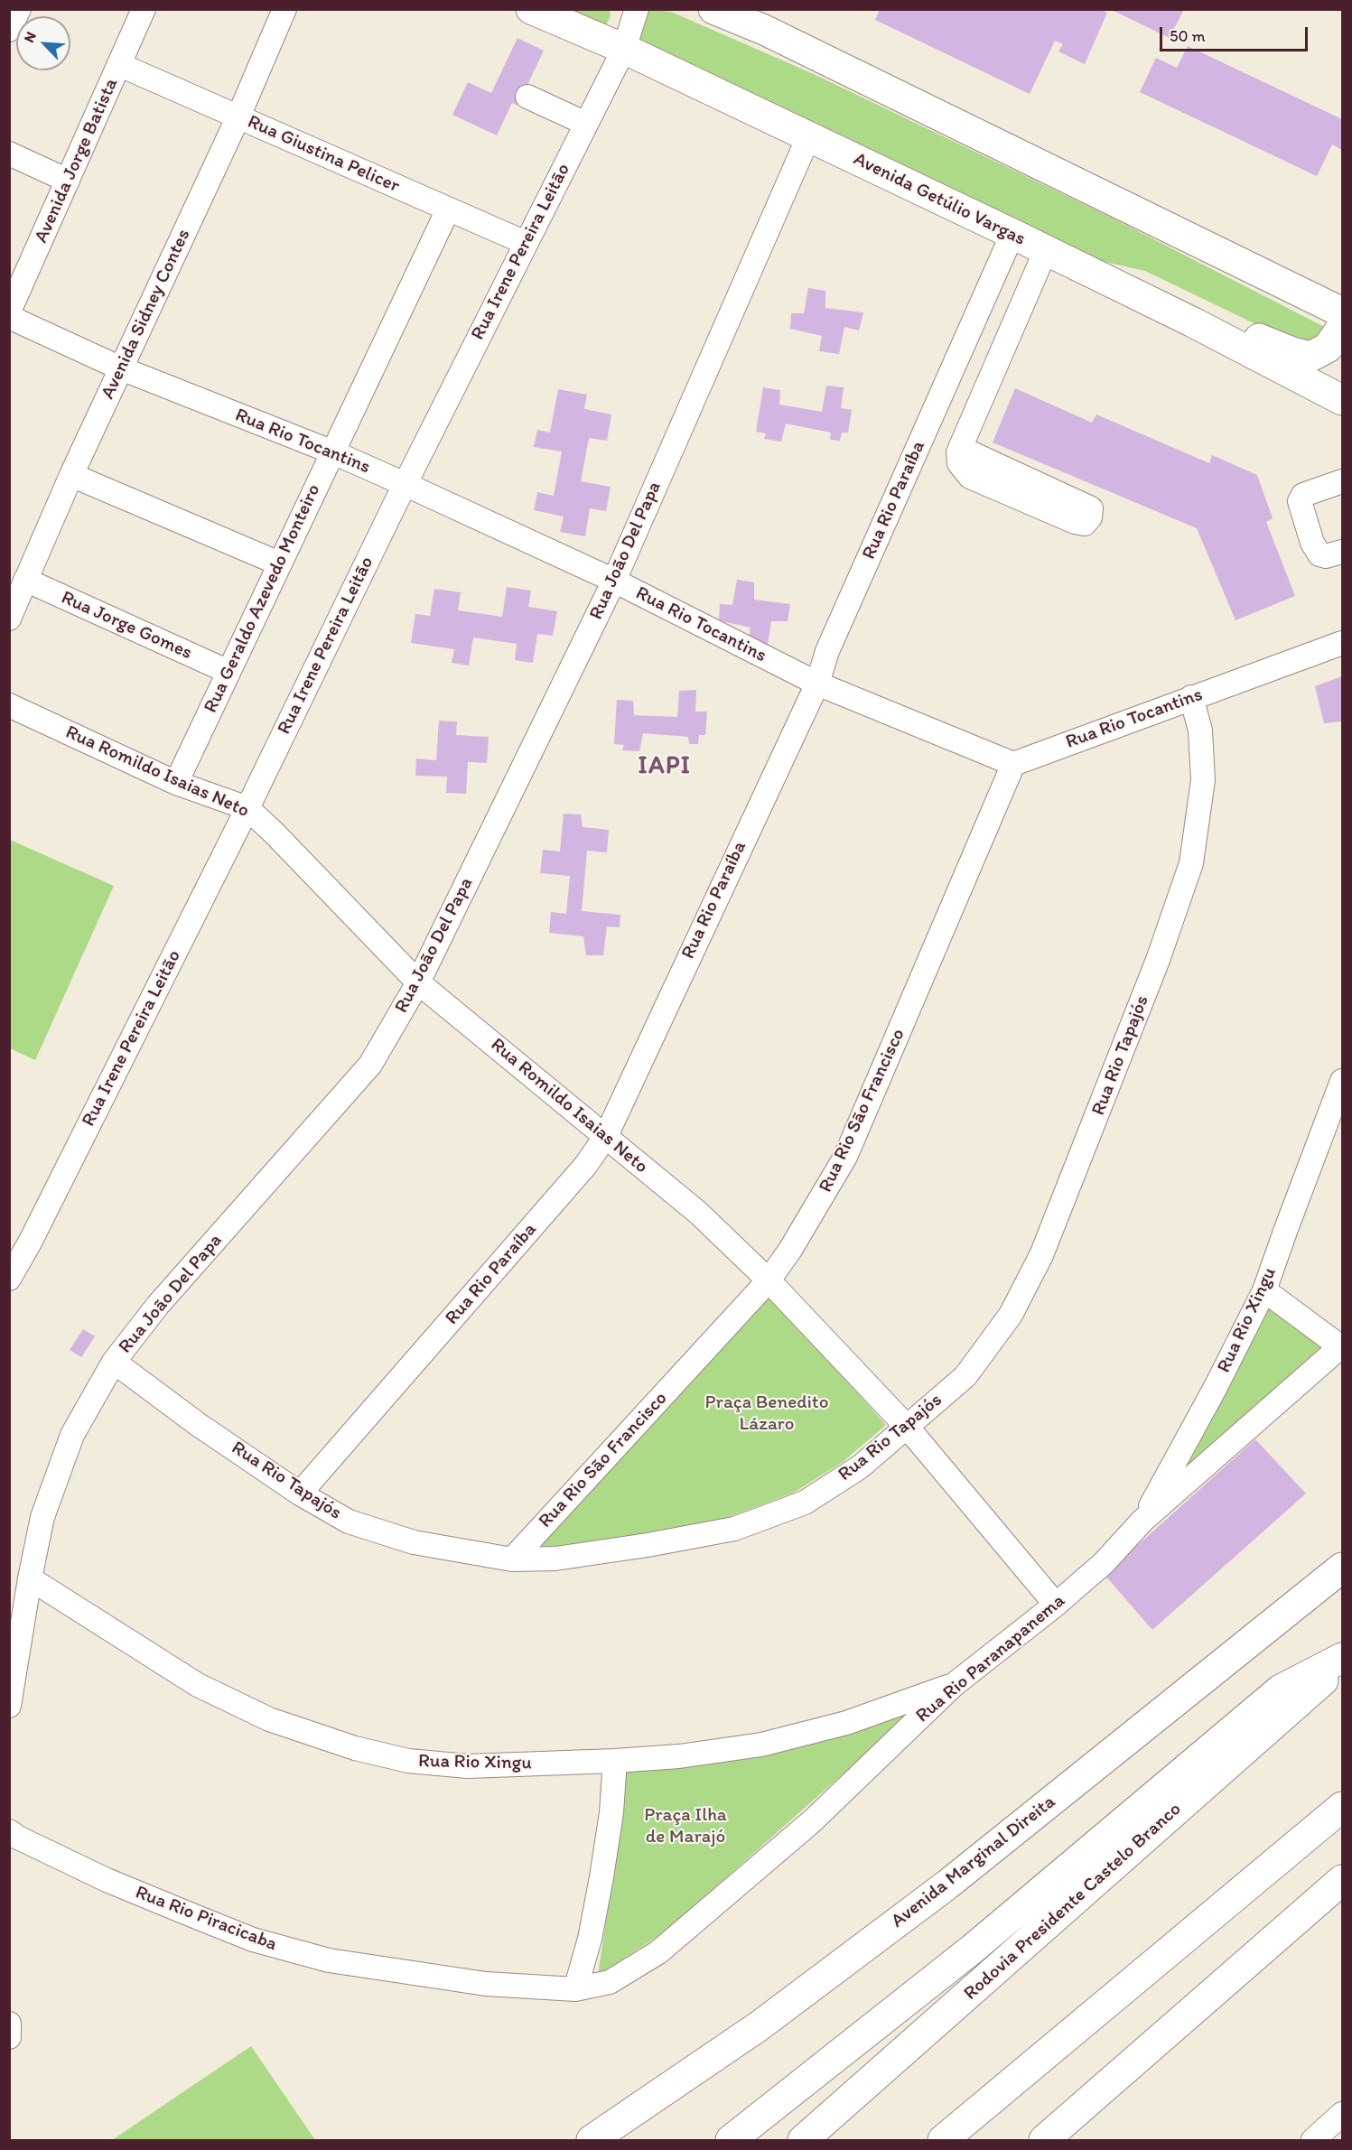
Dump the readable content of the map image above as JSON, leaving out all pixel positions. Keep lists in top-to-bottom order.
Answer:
{
  "streets": {
    "main road": ["Avenida Getúlio Vargas", "Avenida Marginal Direita", "Rodovia Presidente Castelo Branco"],
    "street": [
      "Rua Giustina Pelicer",
      "Avenida Jorge Batista",
      "Rua Irene Pereira Leitão",
      "Avenida Sidney Contes",
      "Rua Rio Tocantins",
      "Rua Rio Paraíba",
      "Rua João Del Papa",
      "Rua Geraldo Azevedo Monteiro",
      "Rua Jorge Gomes",
      "Rua Romildo Isaias Neto",
      "Rua Rio Tapajós",
      "Rua Rio São Francisco",
      "Rua Rio Xingu",
      "Rua Rio Paranapanema",
      "Rua Rio Piracicaba"
    ]
  },
  "crossings": [
    ["Rua Giustina Pelicer", "Avenida Jorge Batista"],
    ["Rua Giustina Pelicer", "Rua Irene Pereira Leitão"],
    ["Rua Giustina Pelicer", "Avenida Sidney Contes"],
    ["Rua Giustina Pelicer", "Rua Geraldo Azevedo Monteiro"],
    ["Avenida Getúlio Vargas", "Rua Irene Pereira Leitão"],
    ["Avenida Getúlio Vargas", "Rua Rio Paraíba"],
    ["Avenida Getúlio Vargas", "Rua João Del Papa"],
    ["Rua Irene Pereira Leitão", "Rua Rio Tocantins"],
    ["Rua Irene Pereira Leitão", "Rua Romildo Isaias Neto"],
    ["Avenida Sidney Contes", "Rua Rio Tocantins"],
    ["Avenida Sidney Contes", "Rua Jorge Gomes"],
    ["Rua Rio Tocantins", "Rua Rio Paraíba"],
    ["Rua Rio Tocantins", "Rua João Del Papa"],
    ["Rua Rio Tocantins", "Rua Geraldo Azevedo Monteiro"],
    ["Rua Rio Tocantins", "Rua Rio Tapajós"],
    ["Rua Rio Tocantins", "Rua Rio São Francisco"],
    ["Rua Rio Paraíba", "Rua Romildo Isaias Neto"],
    ["Rua Rio Paraíba", "Rua Rio Tapajós"],
    ["Rua João Del Papa", "Rua Romildo Isaias Neto"],
    ["Rua João Del Papa", "Rua Rio Tapajós"],
    ["Rua João Del Papa", "Rua Rio Xingu"],
    ["Rua Geraldo Azevedo Monteiro", "Rua Jorge Gomes"],
    ["Rua Geraldo Azevedo Monteiro", "Rua Romildo Isaias Neto"],
    ["Rua Romildo Isaias Neto", "Rua Rio Tapajós"],
    ["Rua Romildo Isaias Neto", "Rua Rio São Francisco"],
    ["Rua Romildo Isaias Neto", "Rua Rio Paranapanema"],
    ["Rua Rio Tapajós", "Rua Rio São Francisco"],
    ["Rua Rio Xingu", "Rua Rio Paranapanema"],
    ["Rua Rio Paranapanema", "Rua Rio Piracicaba"]
  ],
  "districts": ["IAPI"],
  "parks": ["Praça Benedito Lázaro", "Praça Ilha de Marajó"],
  "scale_bar": "50 m",
  "north": "top left"
}
